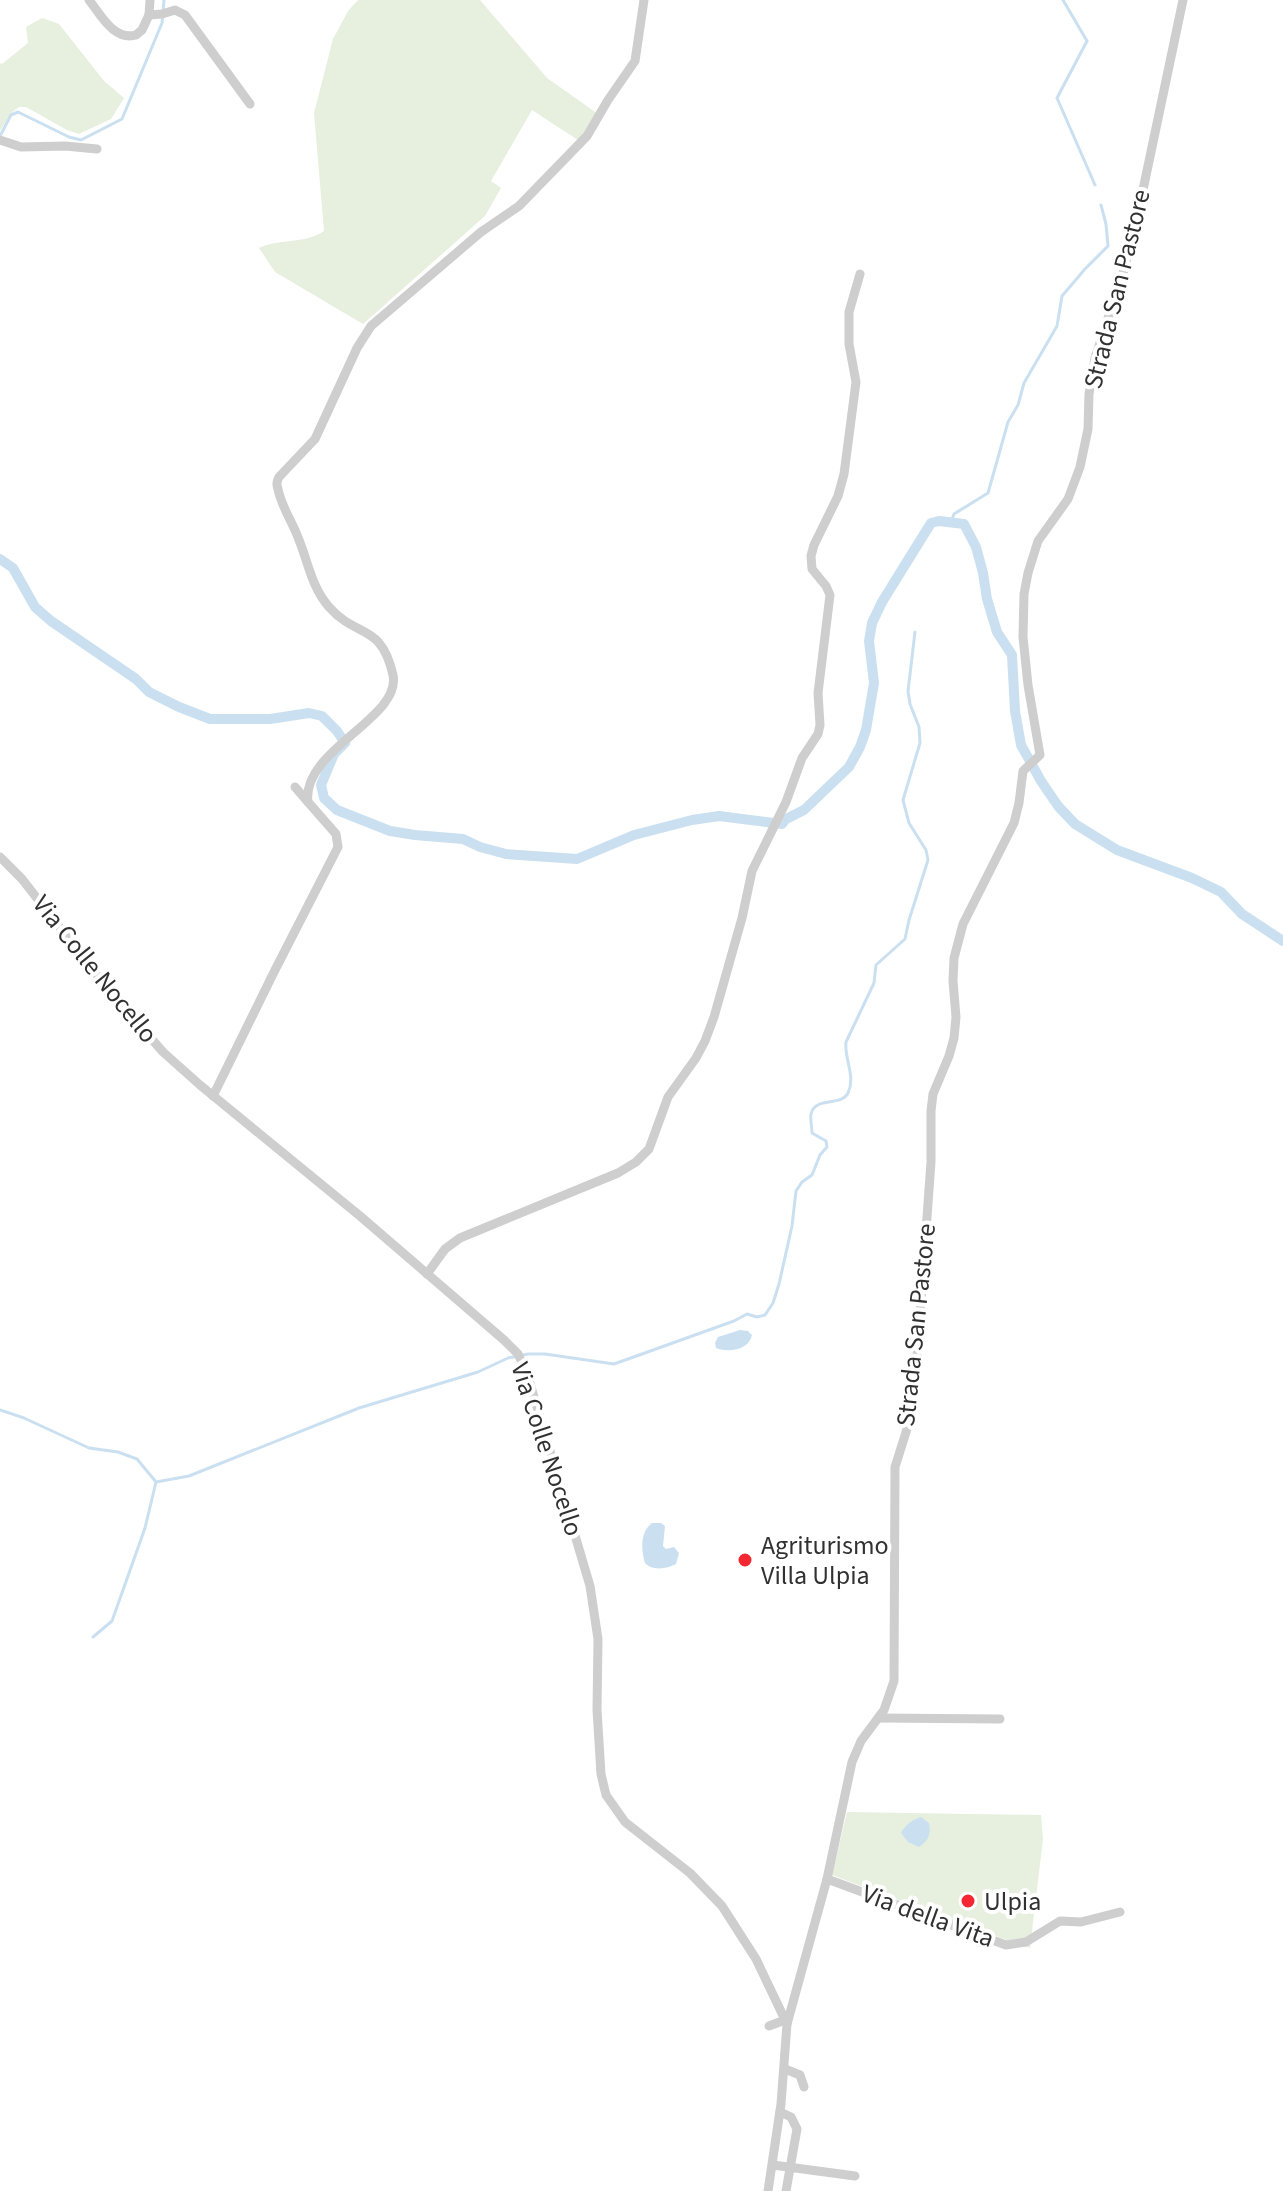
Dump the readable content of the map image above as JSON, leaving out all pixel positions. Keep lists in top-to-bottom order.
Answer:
{
  "streets": {
    "street": ["Strada San Pastore", "Via Colle Nocello", "Via della Vita"]
  },
  "crossings": [
    ["Strada San Pastore", "Via Colle Nocello"],
    ["Strada San Pastore", "Via della Vita"]
  ],
  "places": ["Agriturismo Villa Ulpia", "Ulpia"]
}
